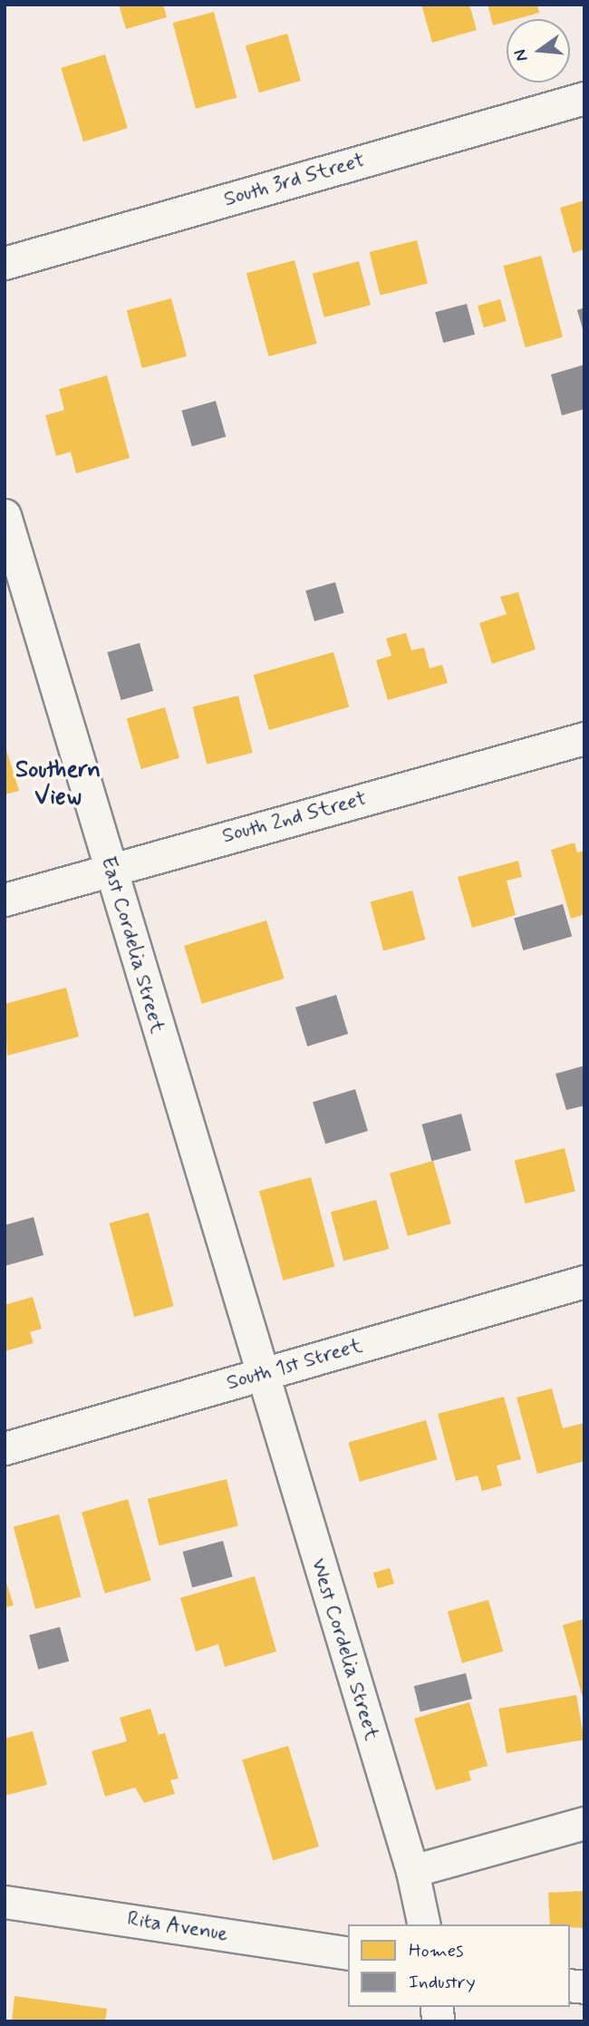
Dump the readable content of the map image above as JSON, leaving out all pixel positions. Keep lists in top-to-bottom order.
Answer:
{
  "streets": {
    "street": [
      "South 3rd Street",
      "South 2nd Street",
      "East Cordelia Street",
      "South 1st Street",
      "West Cordelia Street",
      "Rita Avenue"
    ]
  },
  "crossings": [
    ["South 2nd Street", "East Cordelia Street"],
    ["East Cordelia Street", "South 1st Street"],
    ["East Cordelia Street", "West Cordelia Street"],
    ["South 1st Street", "West Cordelia Street"]
  ],
  "districts": ["Southern View"],
  "legend": ["Homes", "Industry"],
  "north": "left"
}
